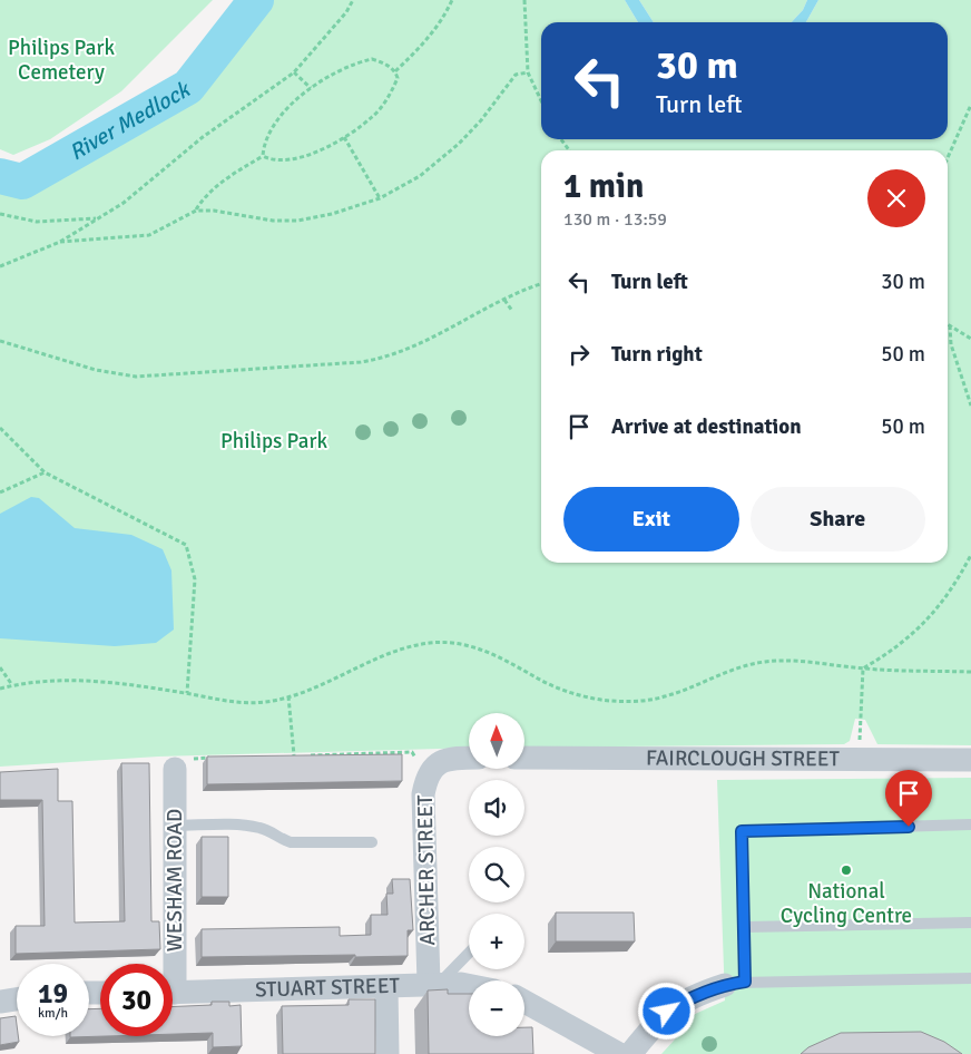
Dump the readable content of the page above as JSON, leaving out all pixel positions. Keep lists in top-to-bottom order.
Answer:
{
  "streets": {
    "street": [
      "FAIRCLOUGH STREET",
      "ARCHER STREET",
      "WESHAM ROAD",
      "STUART STREET"
    ]
  },
  "crossings": [
    ["ARCHER STREET", "STUART STREET"]
  ],
  "water": ["River Medlock"],
  "parks": ["Philips Park Cemetery", "Philips Park"],
  "places": ["National Cycling Centre"],
  "north": "top",
  "page": {
    "turn": ["30 m", "Turn left"],
    "heading": ["1 min", "130 m · 13:59"],
    "list": [
      {
        "name": "Turn left",
        "value": "30 m"
      },
      {
        "name": "Turn right",
        "value": "50 m"
      },
      {
        "name": "Arrive at destination",
        "value": "50 m"
      }
    ],
    "buttons": ["Exit", "Share"],
    "map_buttons": ["+", "−"],
    "speed": "19 km/h",
    "limit": "30"
  }
}
